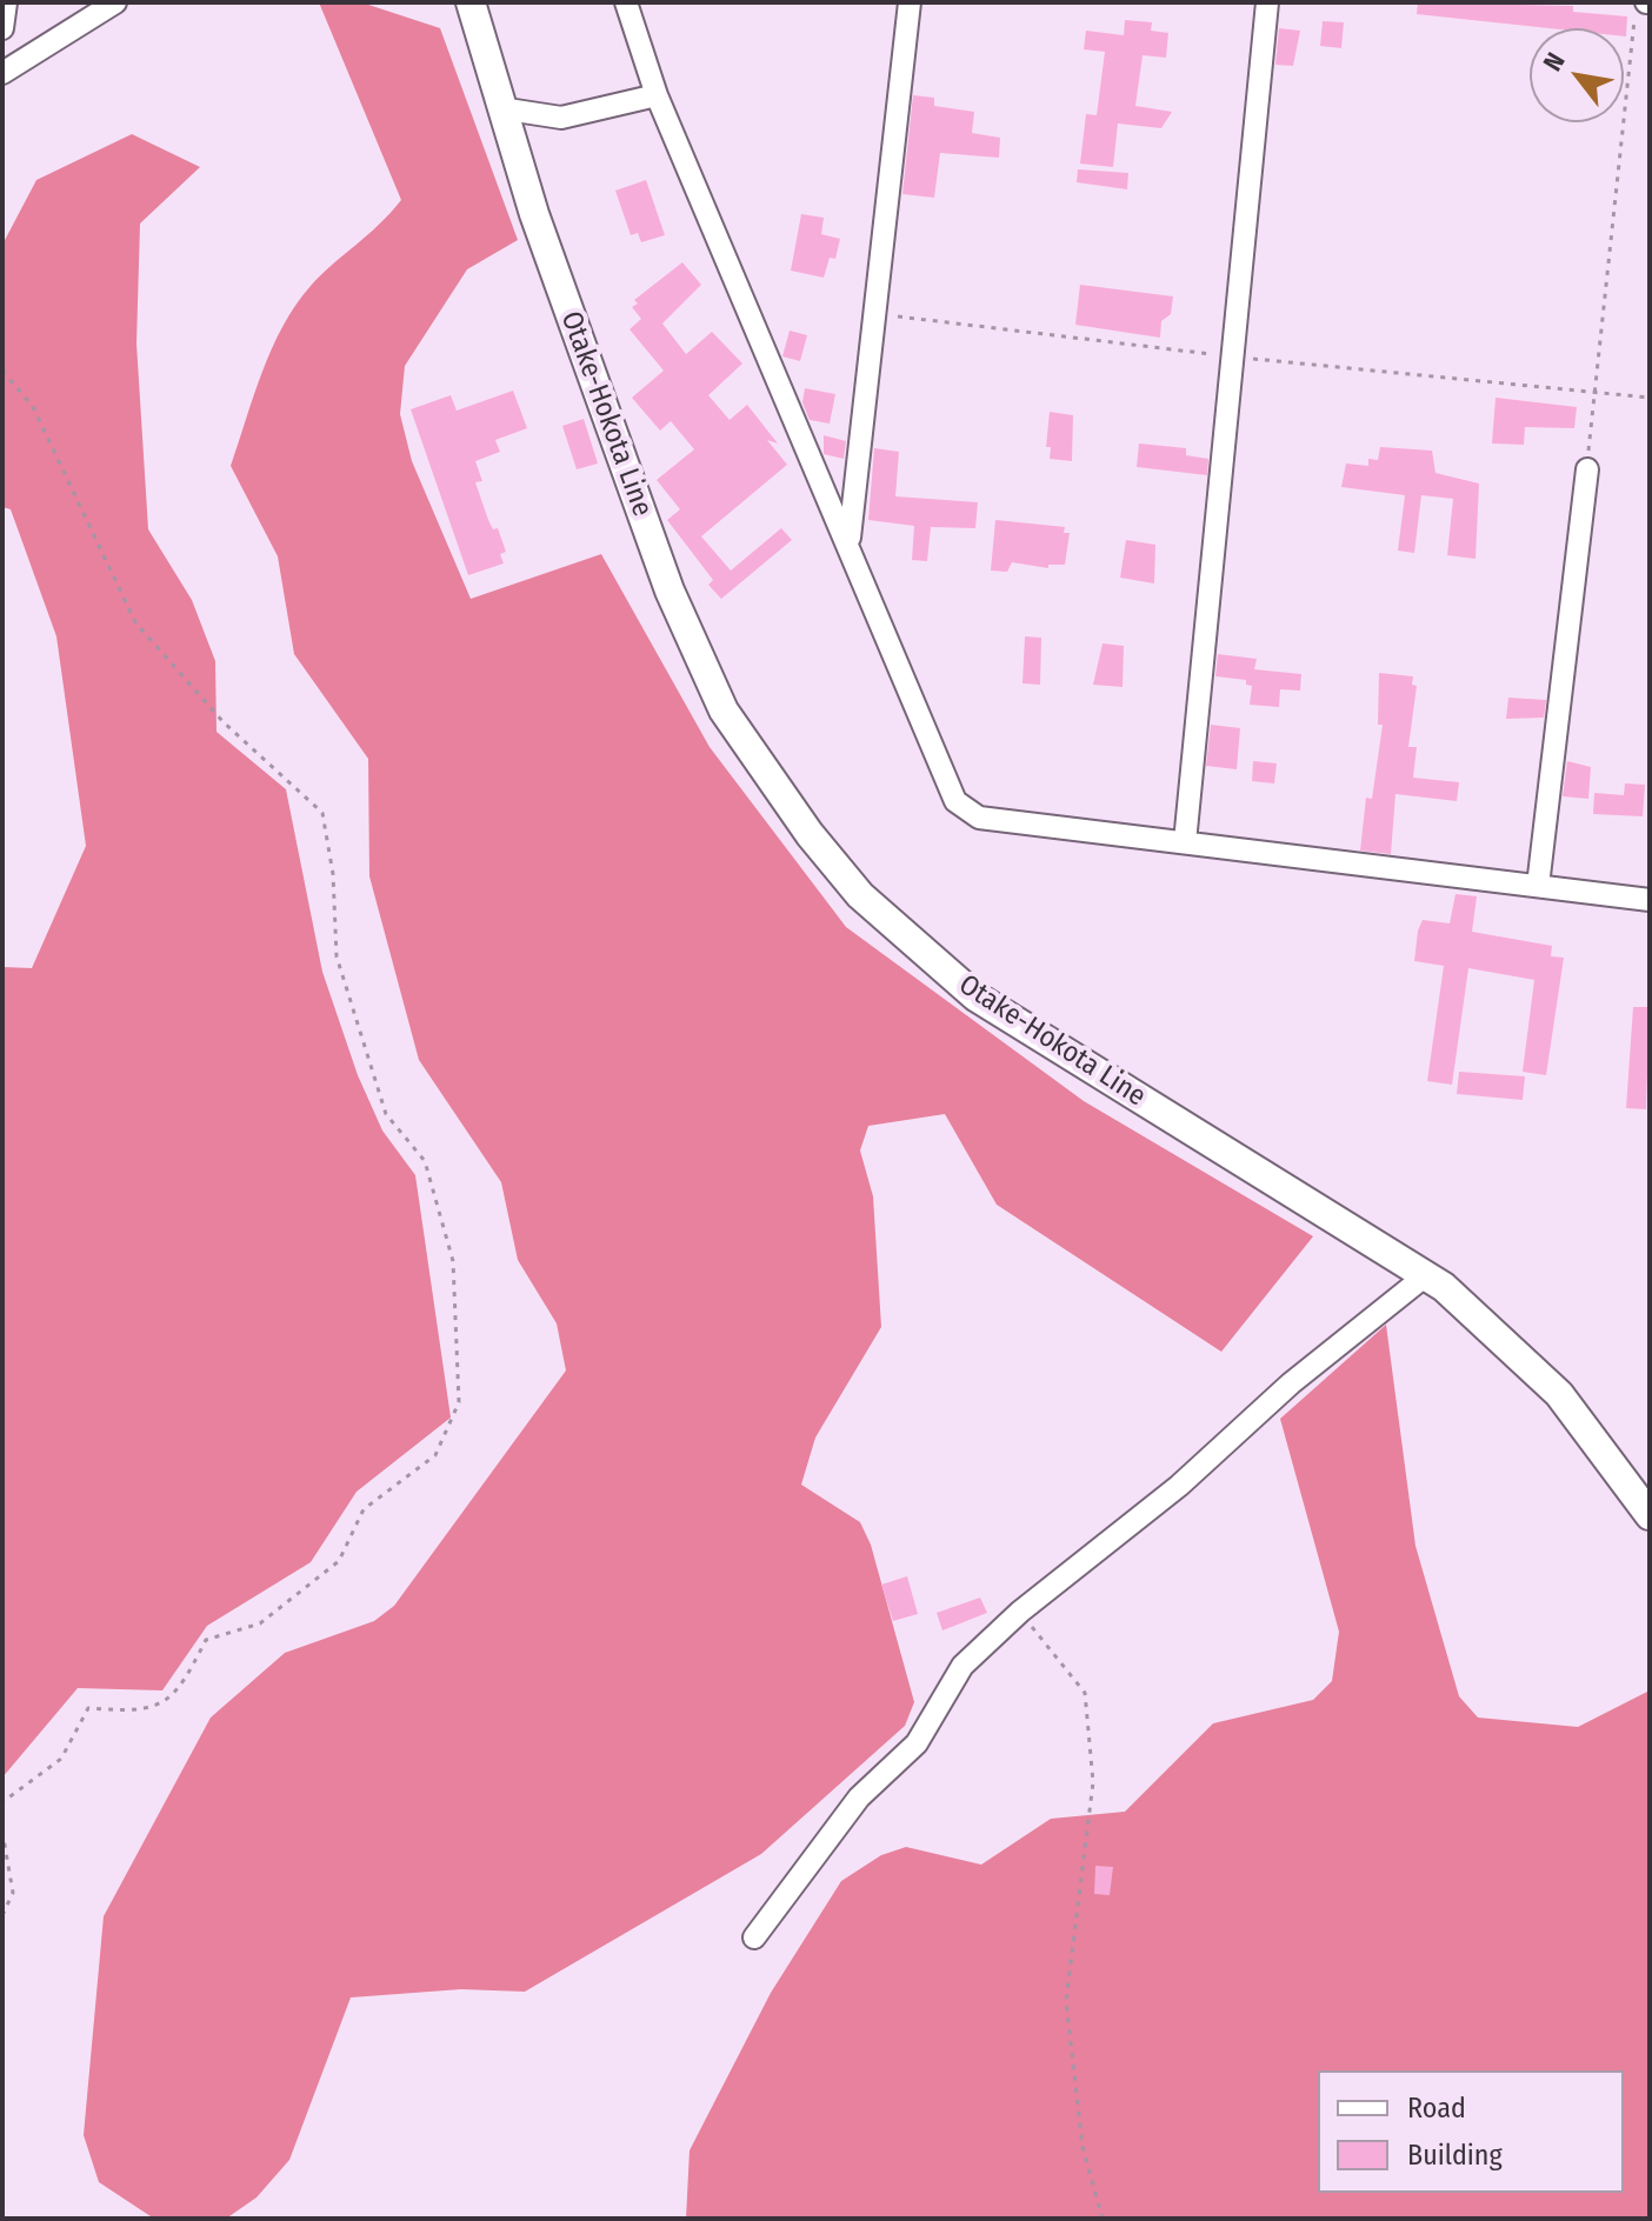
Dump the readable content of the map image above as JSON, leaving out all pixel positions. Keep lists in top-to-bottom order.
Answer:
{
  "streets": {
    "main road": ["Otake-Hokota Line"]
  },
  "legend": ["Road", "Building"],
  "north": "top left"
}
